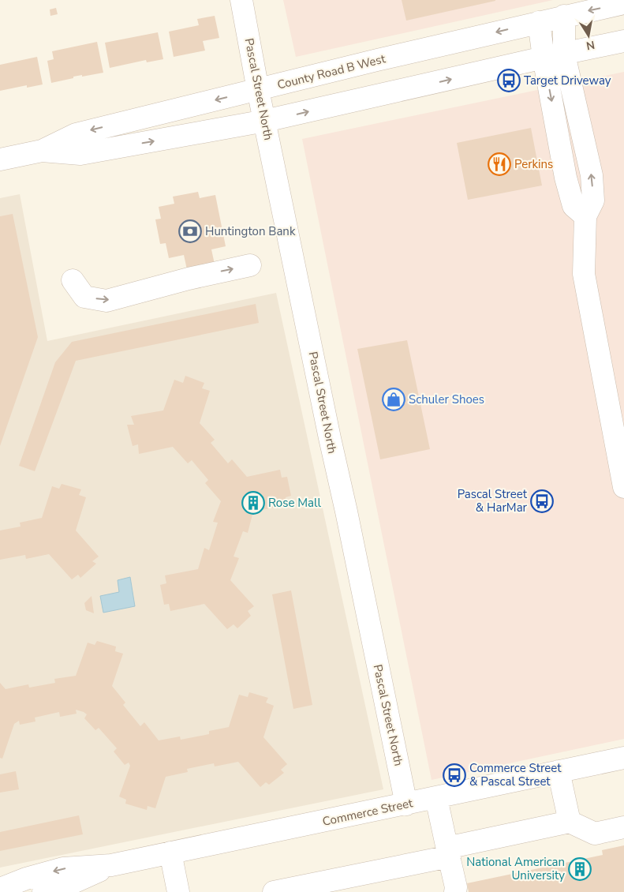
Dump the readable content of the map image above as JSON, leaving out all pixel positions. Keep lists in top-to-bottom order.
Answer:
{
  "streets": {
    "street": ["County Road B West", "Pascal Street North", "Commerce Street"]
  },
  "crossings": [
    ["County Road B West", "Pascal Street North"],
    ["Pascal Street North", "Commerce Street"]
  ],
  "places": {
    "bus stop": ["Target Driveway", "Pascal Street & HarMar", "Commerce Street & Pascal Street"],
    "restaurant": ["Perkins"],
    "bank": ["Huntington Bank"],
    "shop": ["Schuler Shoes"],
    "building": ["Rose Mall", "National American University"]
  },
  "north": "bottom"
}
